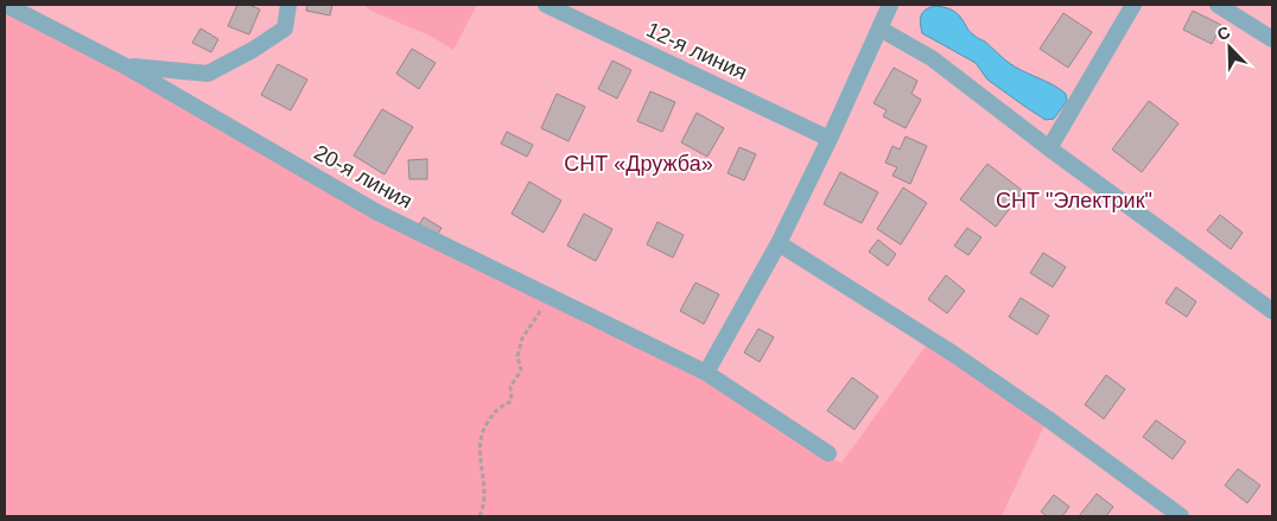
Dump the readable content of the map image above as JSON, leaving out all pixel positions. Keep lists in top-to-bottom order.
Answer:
{
  "streets": {
    "street": ["12-я линия", "20-я линия"]
  },
  "parks": ["СНТ «Дружба»", "СНТ \"Электрик\""],
  "north": "top left"
}
